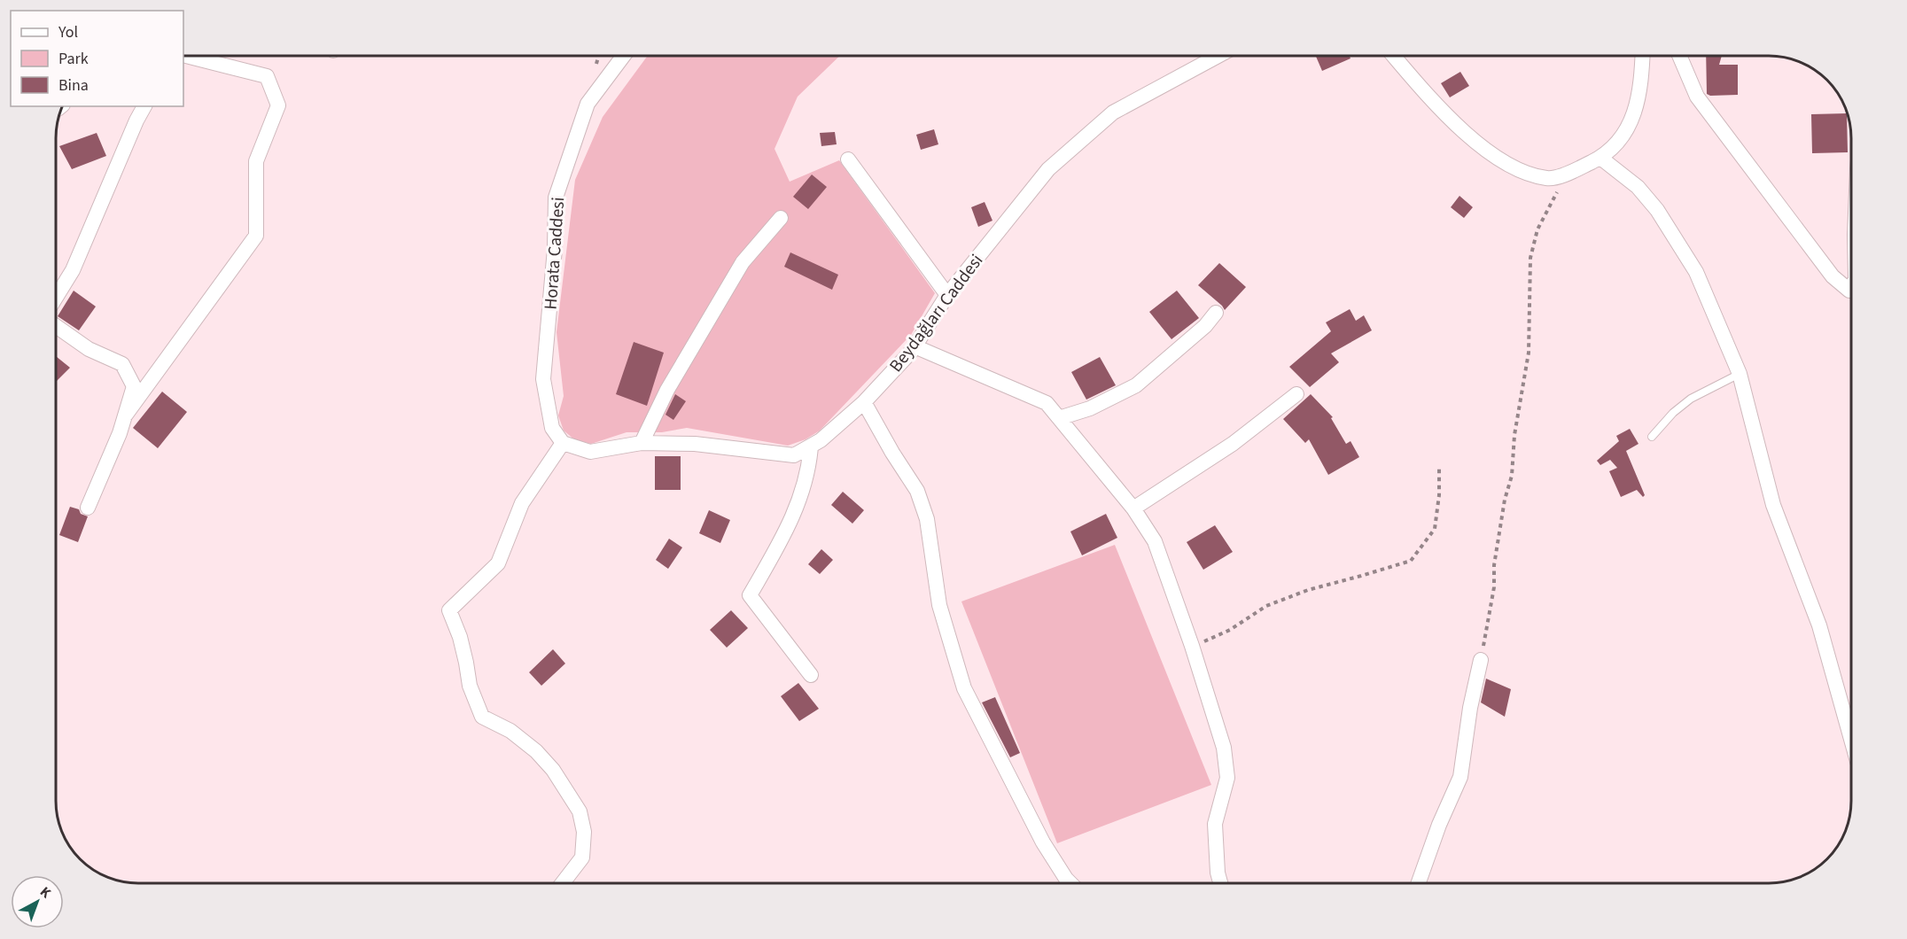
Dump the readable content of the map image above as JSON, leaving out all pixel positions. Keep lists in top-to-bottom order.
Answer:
{
  "streets": {
    "street": ["Horata Caddesi", "Beydağları Caddesi"]
  },
  "crossings": [
    ["Horata Caddesi", "Beydağları Caddesi"]
  ],
  "legend": ["Yol", "Park", "Bina"],
  "north": "top right"
}
